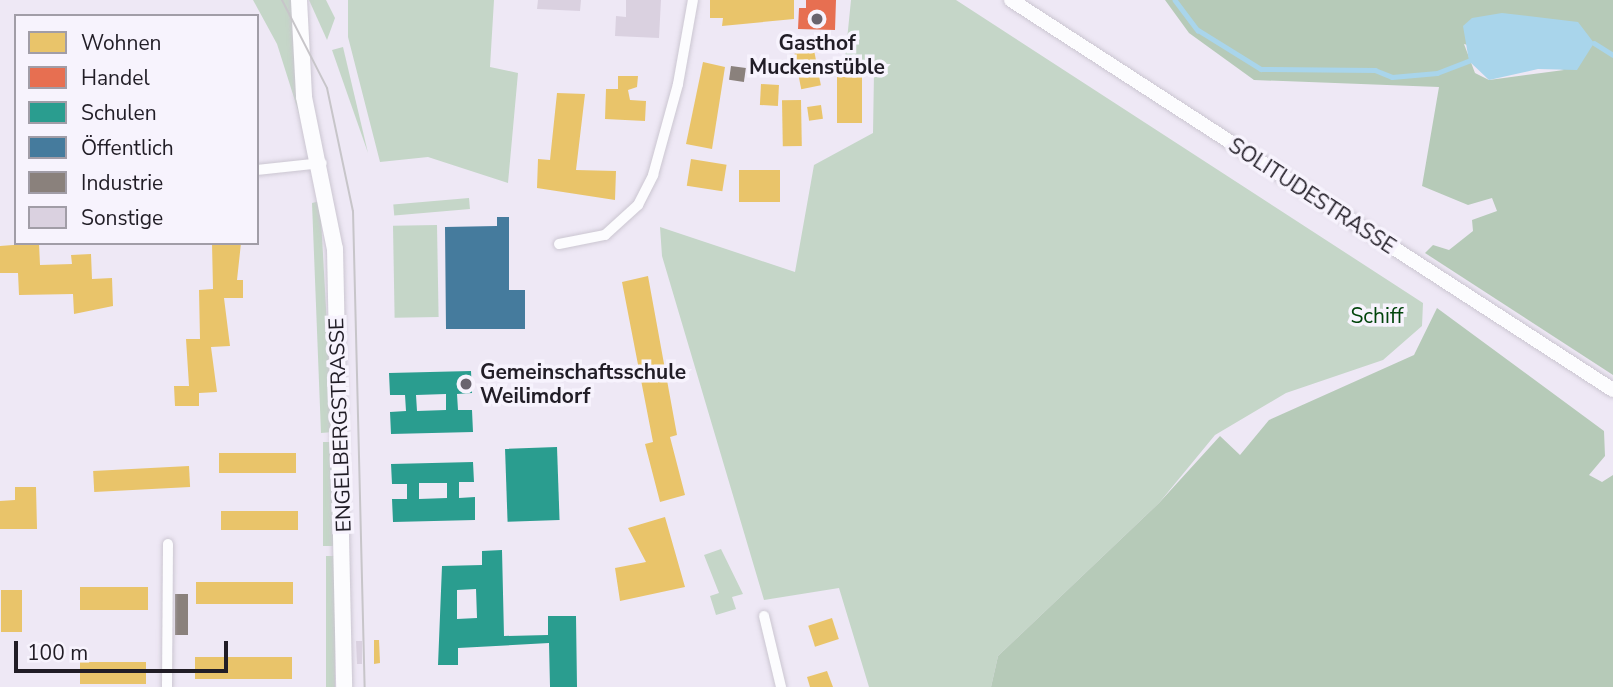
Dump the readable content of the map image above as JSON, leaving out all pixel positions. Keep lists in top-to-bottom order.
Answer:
{
  "streets": {
    "main road": ["ENGELBERGSTRASSE"],
    "street": ["SOLITUDESTRASSE"]
  },
  "parks": ["Schiff"],
  "places": ["Gasthof Muckenstüble", "Gemeinschaftsschule Weilimdorf"],
  "legend": [
    "Wohnen",
    "Handel",
    "Schulen",
    "Öffentlich",
    "Industrie",
    "Sonstige"
  ],
  "scale_bar": "100 m"
}
